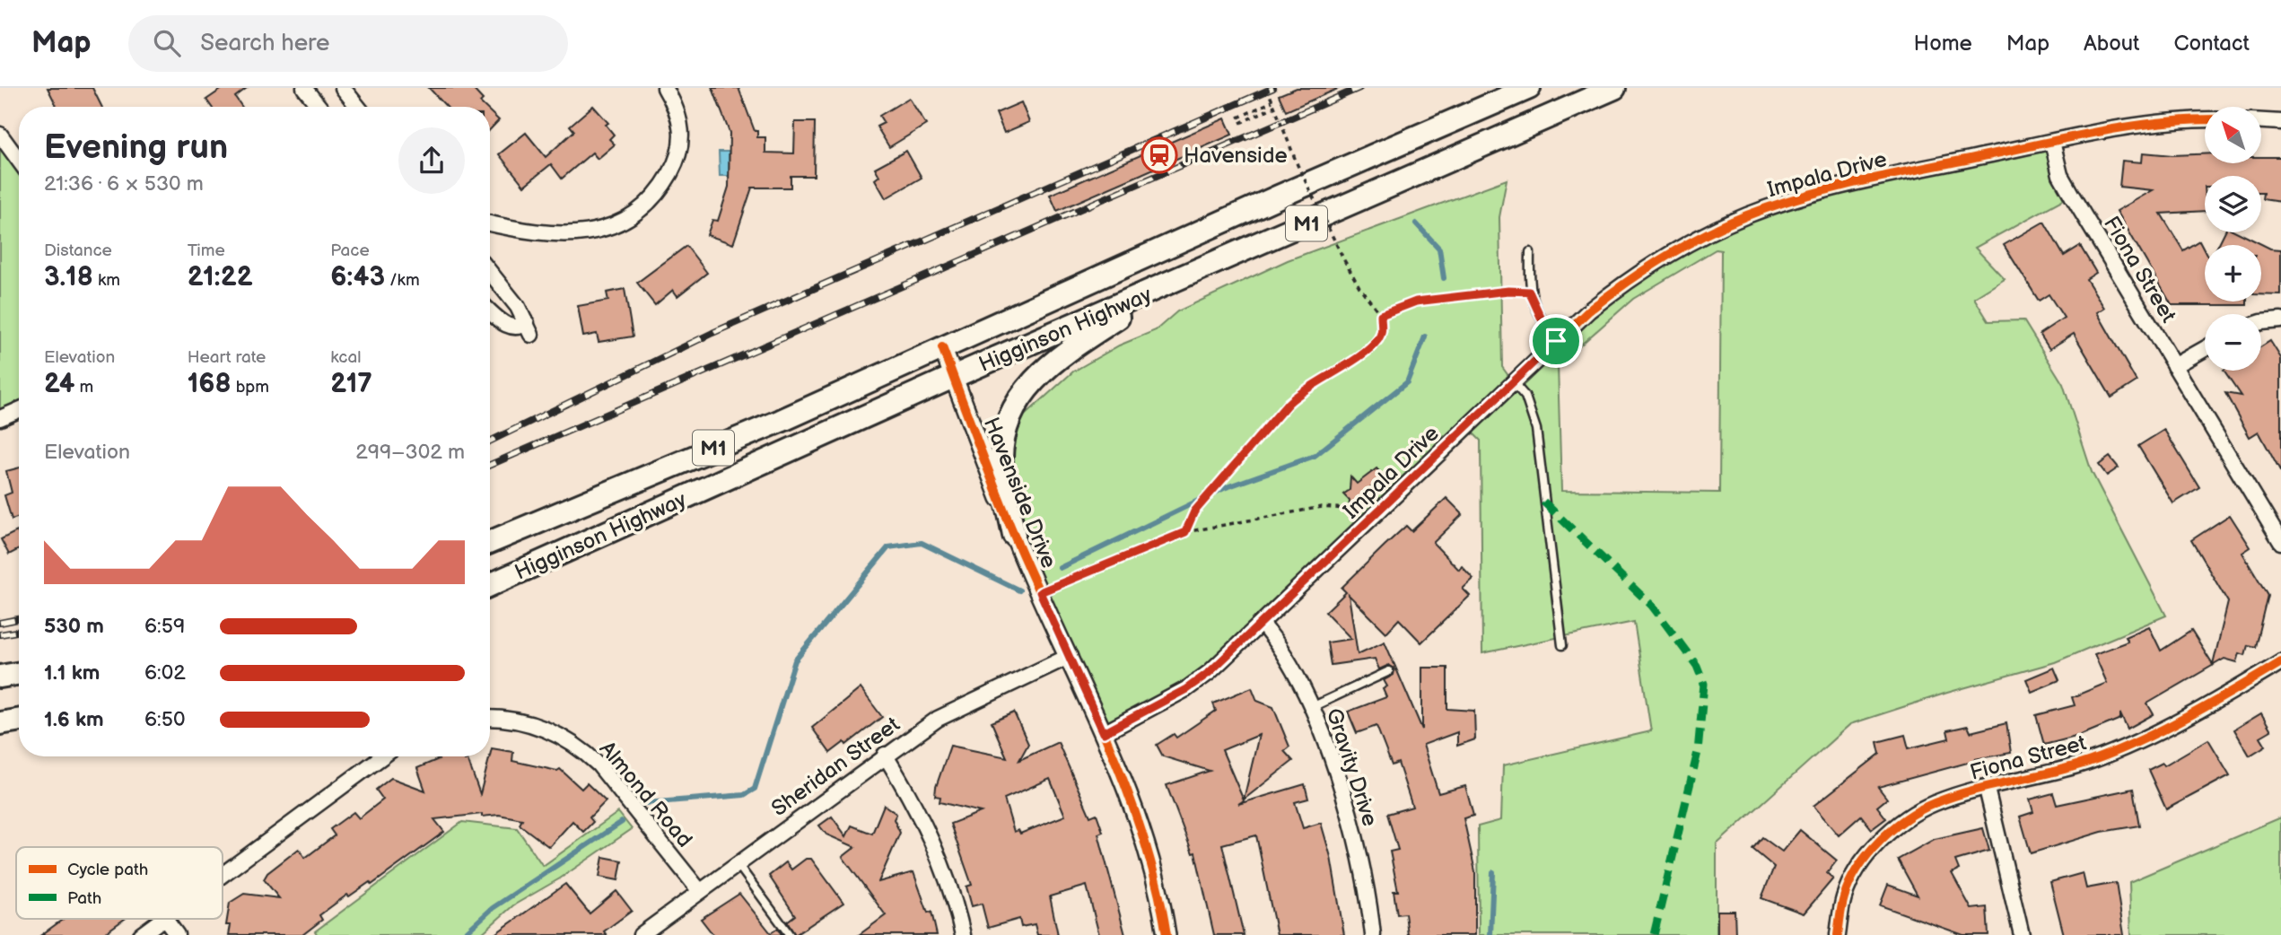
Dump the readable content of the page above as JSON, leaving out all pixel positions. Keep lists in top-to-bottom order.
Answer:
{
  "streets": {
    "highway": ["M1", "Higginson Highway"],
    "street": [
      "Impala Drive",
      "Fiona Street",
      "Havenside Drive",
      "Sheridan Street",
      "Gravity Drive",
      "Almond Road"
    ]
  },
  "crossings": [
    ["Impala Drive", "Fiona Street"],
    ["Impala Drive", "Havenside Drive"],
    ["Impala Drive", "Gravity Drive"],
    ["Higginson Highway", "Havenside Drive"],
    ["Havenside Drive", "Sheridan Street"],
    ["Sheridan Street", "Almond Road"]
  ],
  "places": {
    "station": ["Havenside"]
  },
  "legend": ["Cycle path", "Path"],
  "north": "top left",
  "page": {
    "header": "Map",
    "search": "Search here",
    "nav": [
      "Home",
      "Map",
      "About",
      "Contact"
    ],
    "map_buttons": ["+", "−"],
    "heading": ["Evening run", "21:36 · 6 × 530 m"],
    "stats": [
      ["Distance", "3.18 km"],
      ["Time", "21:22"],
      ["Pace", "6:43 /km"],
      ["Elevation", "24 m"],
      ["Heart rate", "168 bpm"],
      ["kcal", "217"]
    ],
    "chart": ["Elevation", "299–302 m"],
    "list": [
      {
        "name": "530 m",
        "note": "6:59"
      },
      {
        "name": "1.1 km",
        "note": "6:02"
      },
      {
        "name": "1.6 km",
        "note": "6:50"
      }
    ]
  }
}
